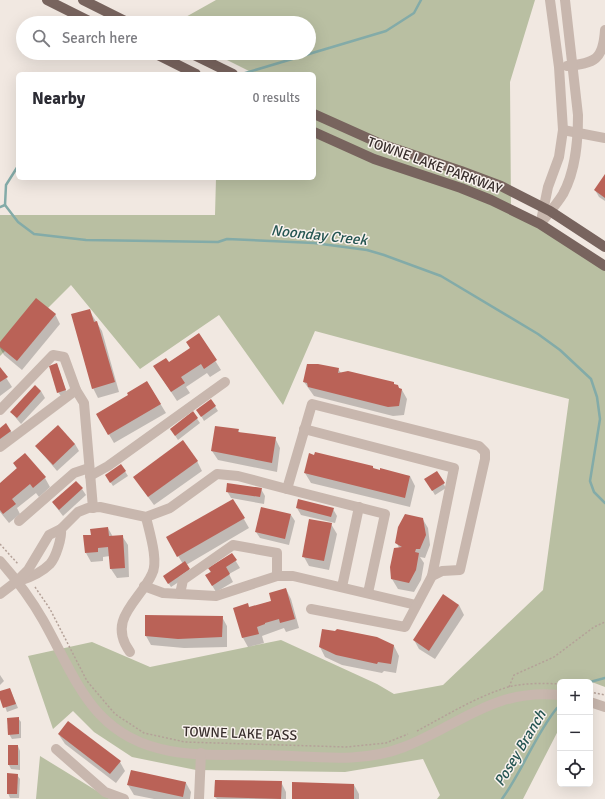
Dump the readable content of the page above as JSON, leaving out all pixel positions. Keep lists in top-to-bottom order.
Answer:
{
  "streets": {
    "main road": ["TOWNE LAKE PARKWAY"],
    "path": ["TOWNE LAKE PASS"]
  },
  "water": ["Noonday Creek", "Posey Branch"],
  "page": {
    "search": "Search here",
    "heading": ["Nearby", "0 results"],
    "map_buttons": ["+", "−"]
  }
}
